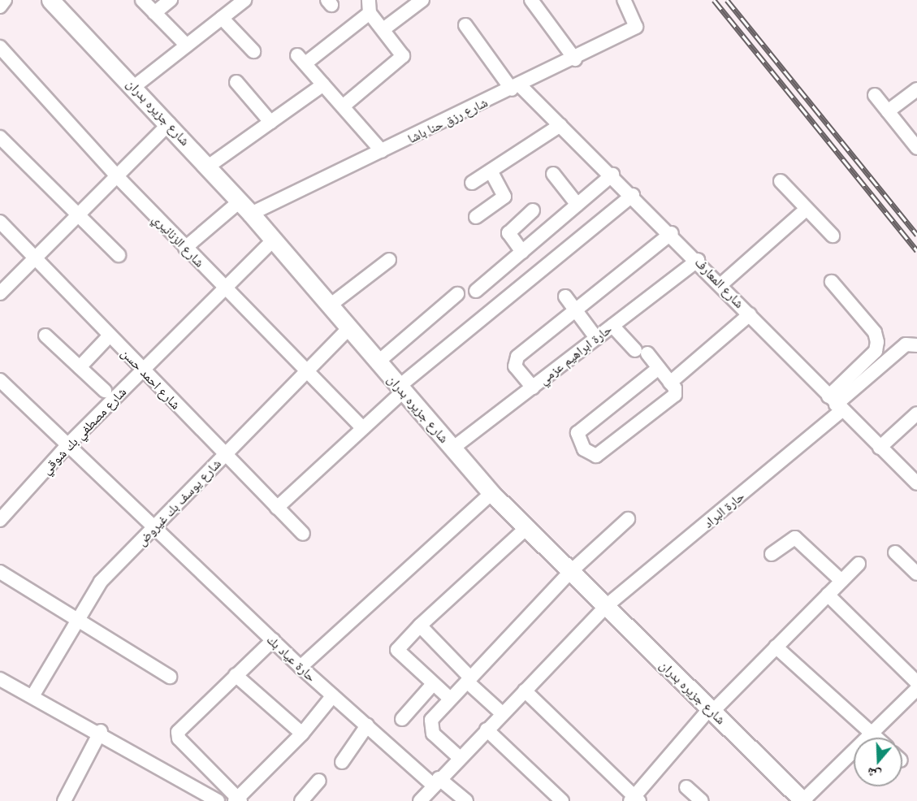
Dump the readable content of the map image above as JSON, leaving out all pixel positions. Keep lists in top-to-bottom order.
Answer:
{
  "streets": {
    "street": [
      "شارع جزيره بدران",
      "شارع رزق حنا باشا",
      "شارع الزنانيري",
      "شارع المعارف",
      "حارة ابراهيم عزمي",
      "شارع احمد حسن",
      "شارع مصطفي بك شوقي",
      "شارع يوسف بك غيروض",
      "حارة البراد",
      "حارة عياد بك"
    ]
  },
  "crossings": [
    ["شارع جزيره بدران", "شارع رزق حنا باشا"],
    ["شارع جزيره بدران", "حارة ابراهيم عزمي"],
    ["شارع جزيره بدران", "شارع مصطفي بك شوقي"],
    ["شارع جزيره بدران", "شارع يوسف بك غيروض"],
    ["شارع جزيره بدران", "حارة البراد"],
    ["شارع رزق حنا باشا", "شارع المعارف"],
    ["شارع الزنانيري", "شارع مصطفي بك شوقي"],
    ["شارع الزنانيري", "شارع يوسف بك غيروض"],
    ["شارع المعارف", "حارة ابراهيم عزمي"],
    ["شارع المعارف", "حارة البراد"],
    ["شارع احمد حسن", "شارع مصطفي بك شوقي"],
    ["شارع احمد حسن", "شارع يوسف بك غيروض"],
    ["شارع مصطفي بك شوقي", "حارة عياد بك"],
    ["شارع يوسف بك غيروض", "حارة عياد بك"],
    ["حارة البراد", "حارة عياد بك"]
  ],
  "north": "bottom"
}
